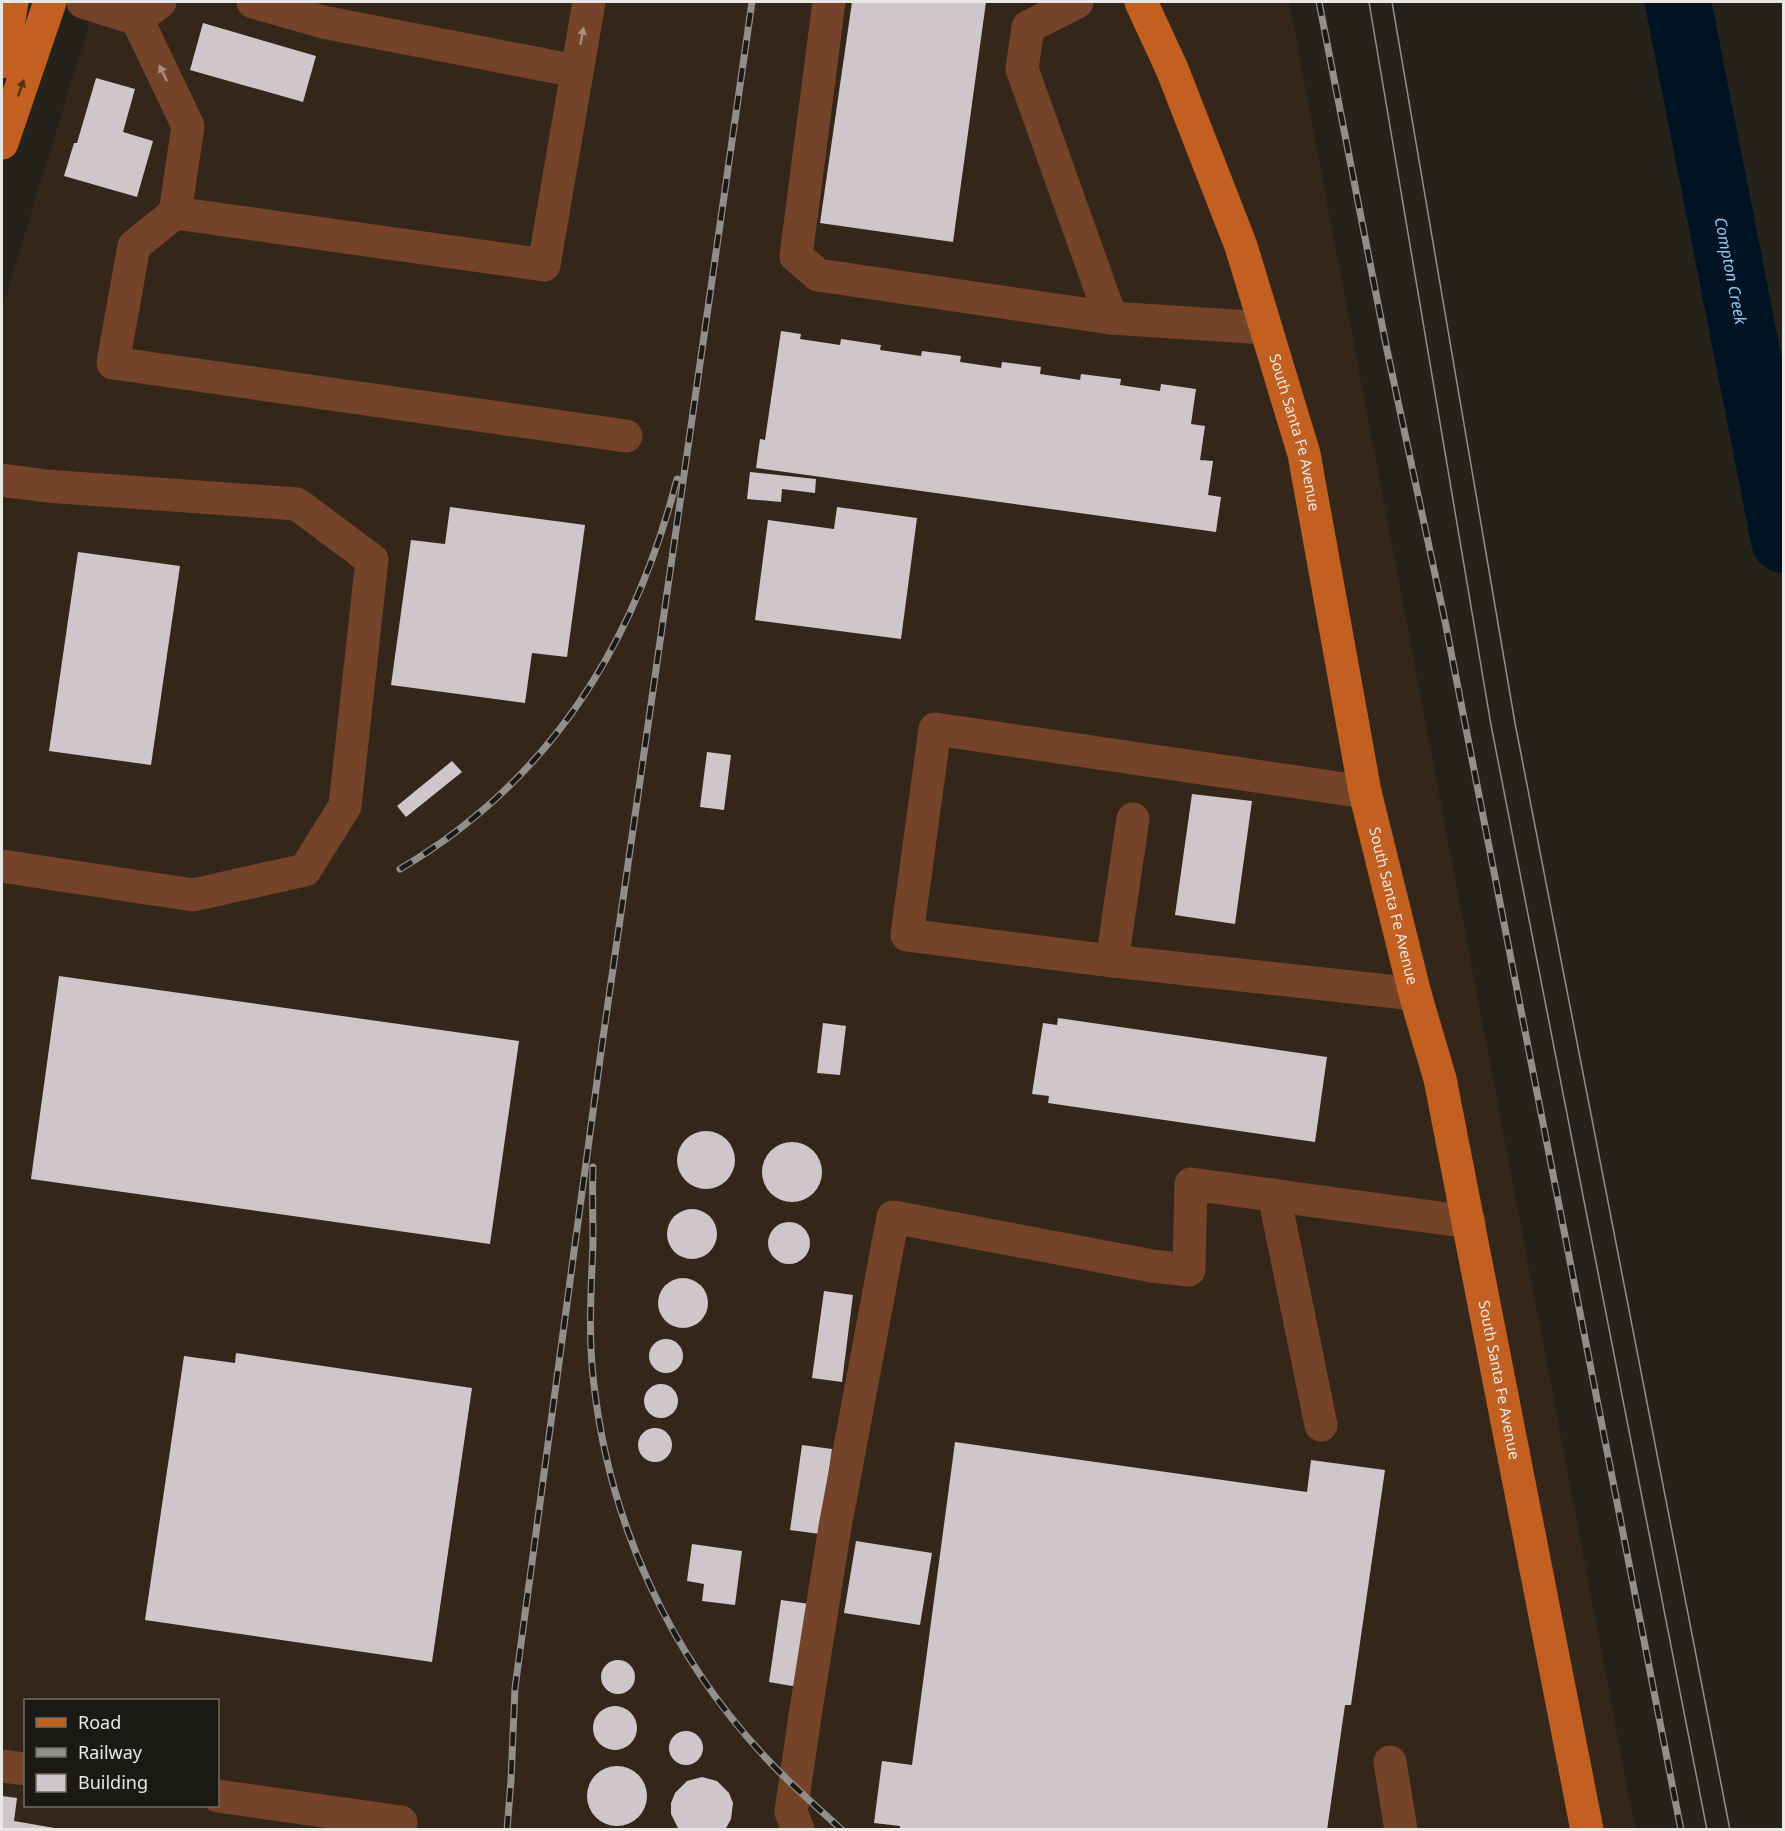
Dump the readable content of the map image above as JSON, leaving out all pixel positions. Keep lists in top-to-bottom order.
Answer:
{
  "streets": {
    "main road": ["South Santa Fe Avenue"]
  },
  "water": ["Compton Creek"],
  "legend": ["Road", "Railway", "Building"]
}
